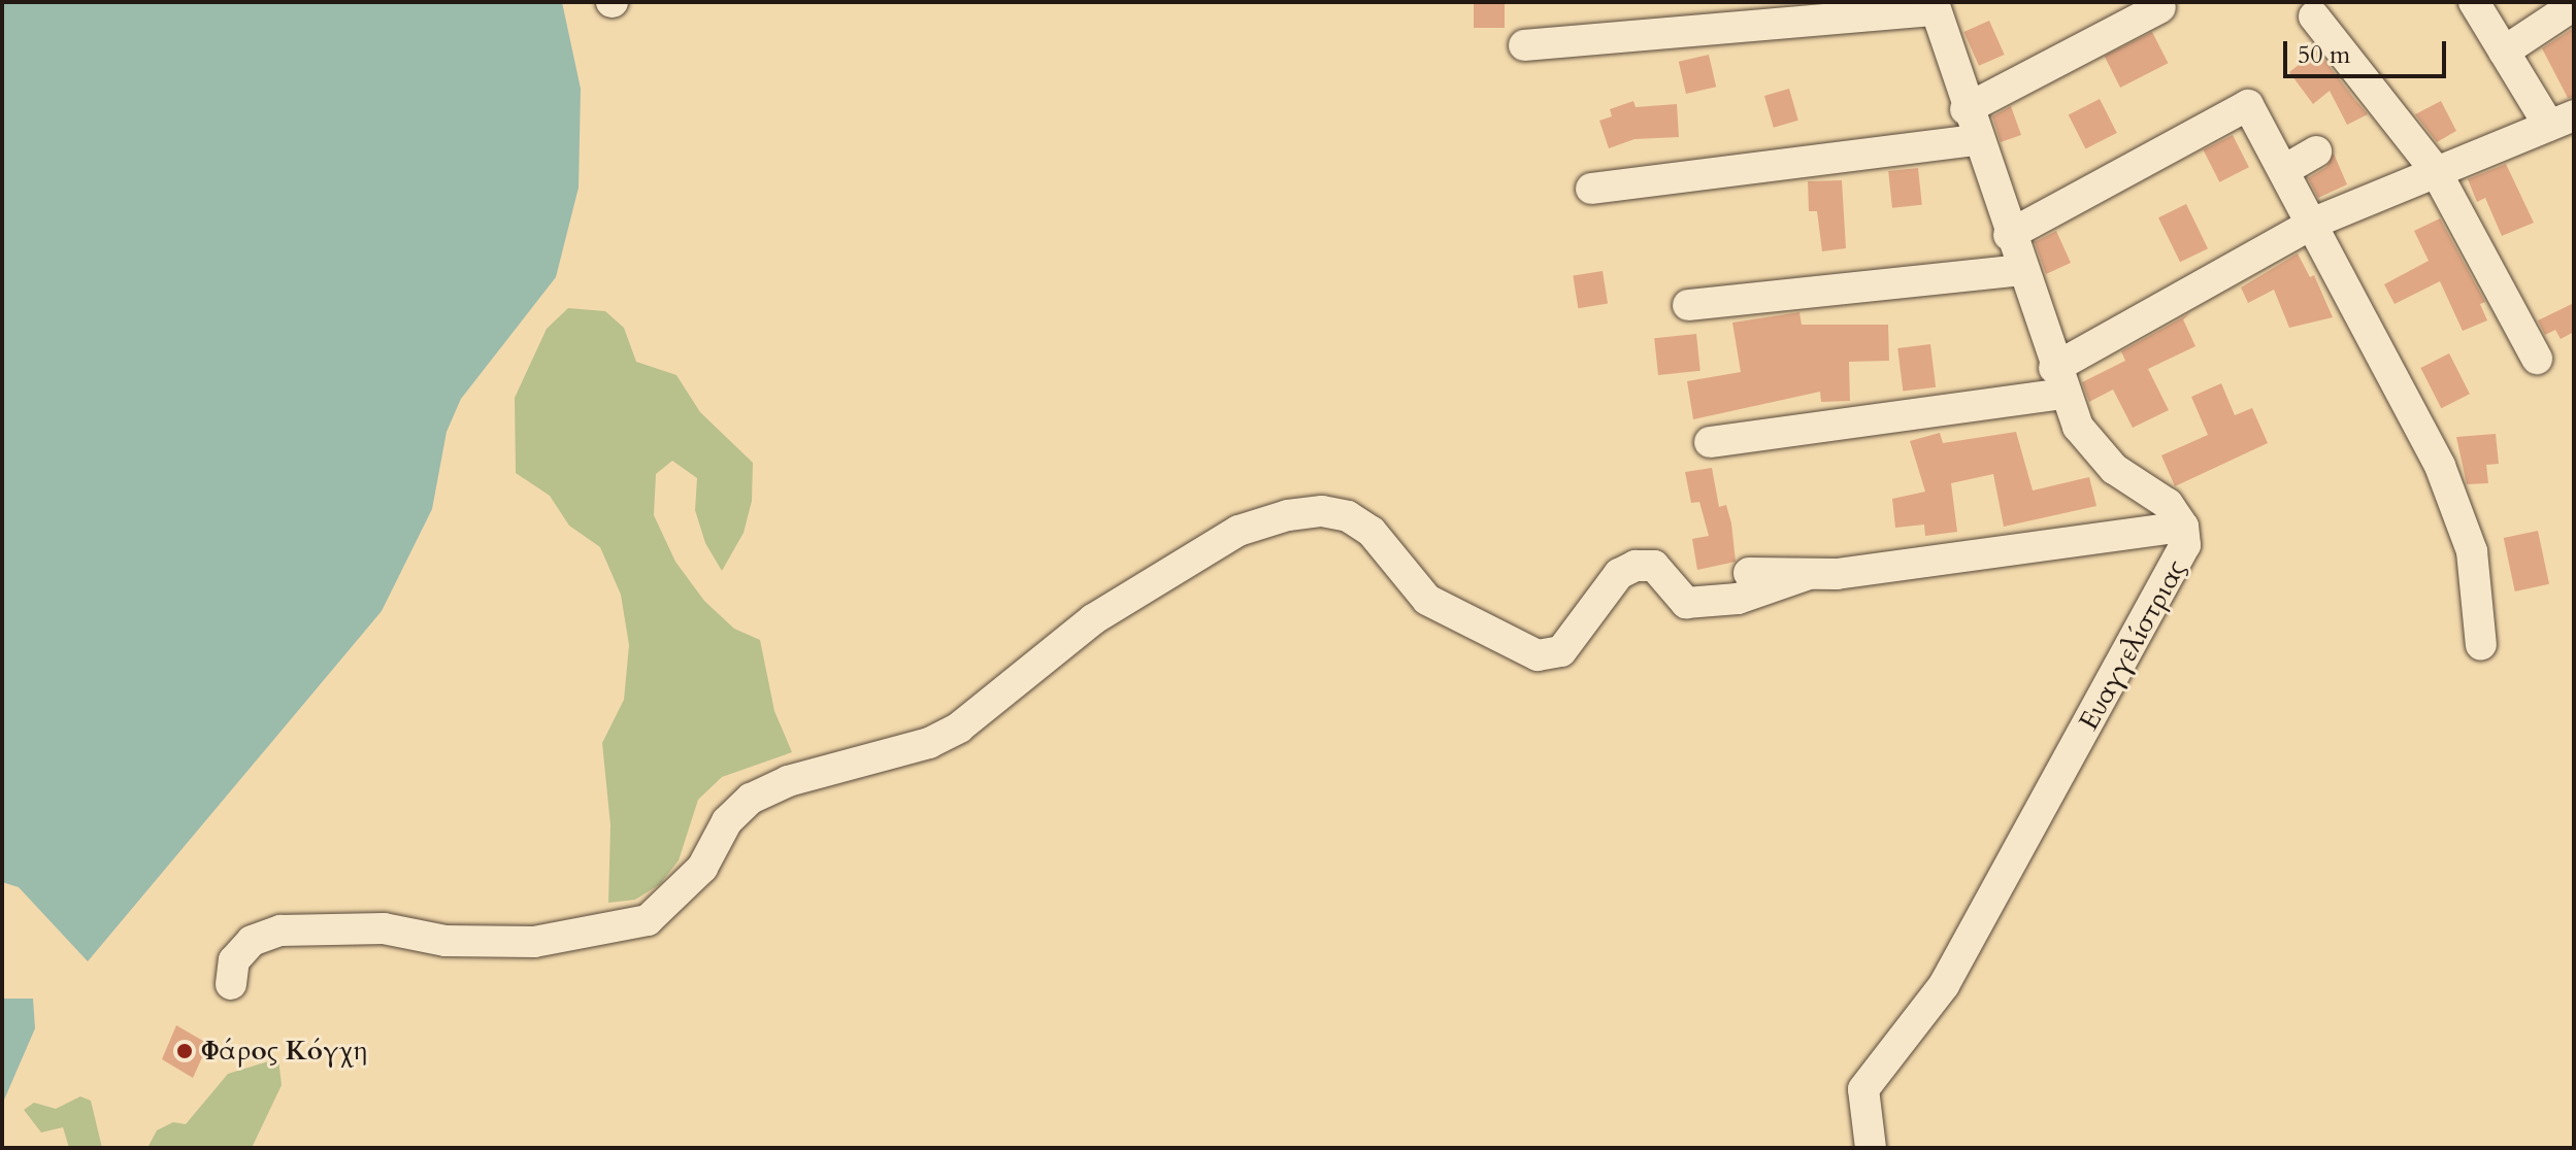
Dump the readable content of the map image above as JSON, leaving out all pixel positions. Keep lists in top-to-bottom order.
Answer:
{
  "streets": {
    "street": ["Ευαγγελίστριας"]
  },
  "places": ["Φάρος Κόγχη"],
  "scale_bar": "50 m"
}
